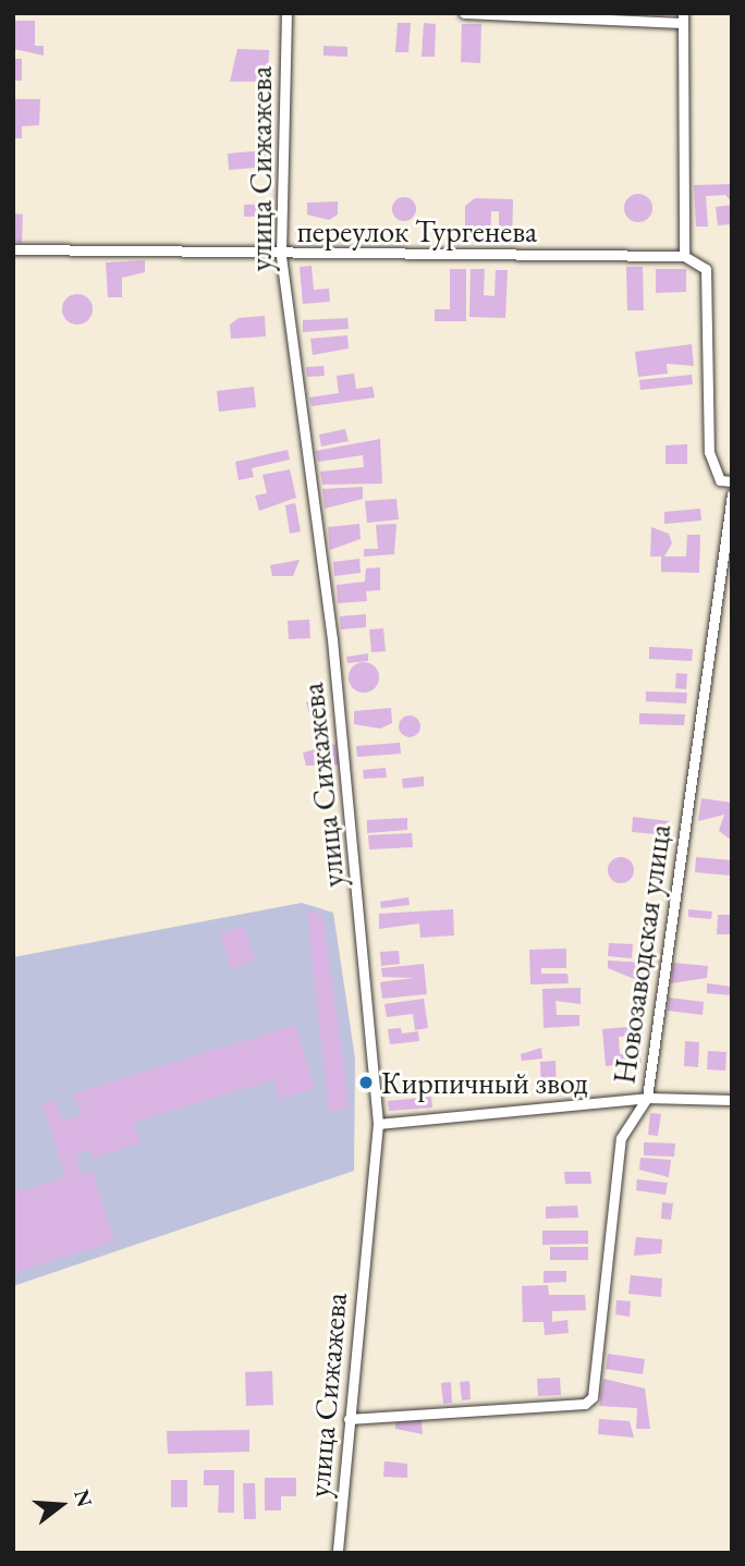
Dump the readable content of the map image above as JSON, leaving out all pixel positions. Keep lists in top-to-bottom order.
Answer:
{
  "streets": {
    "street": ["улица Сижажева", "переулок Тургенева", "Новозаводская улица"]
  },
  "crossings": [
    ["улица Сижажева", "переулок Тургенева"],
    ["улица Сижажева", "Новозаводская улица"]
  ],
  "places": ["Кирпичный звод"],
  "north": "right"
}
